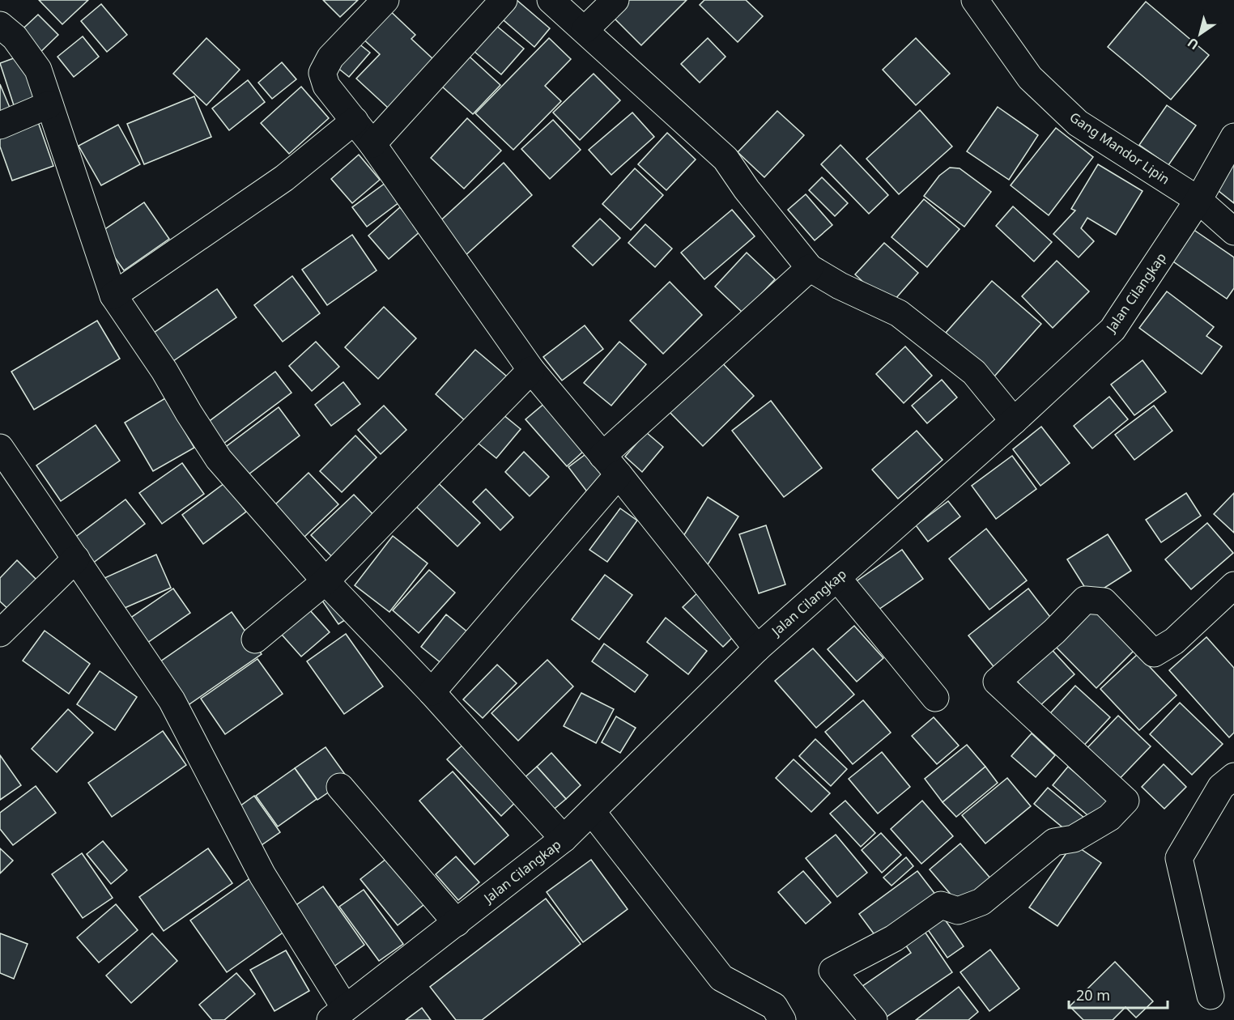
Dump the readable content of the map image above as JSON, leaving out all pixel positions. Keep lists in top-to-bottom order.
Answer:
{
  "streets": {
    "street": ["Gang Mandor Lipin", "Jalan Cilangkap"]
  },
  "crossings": [
    ["Gang Mandor Lipin", "Jalan Cilangkap"]
  ],
  "scale_bar": "20 m",
  "north": "bottom left"
}
